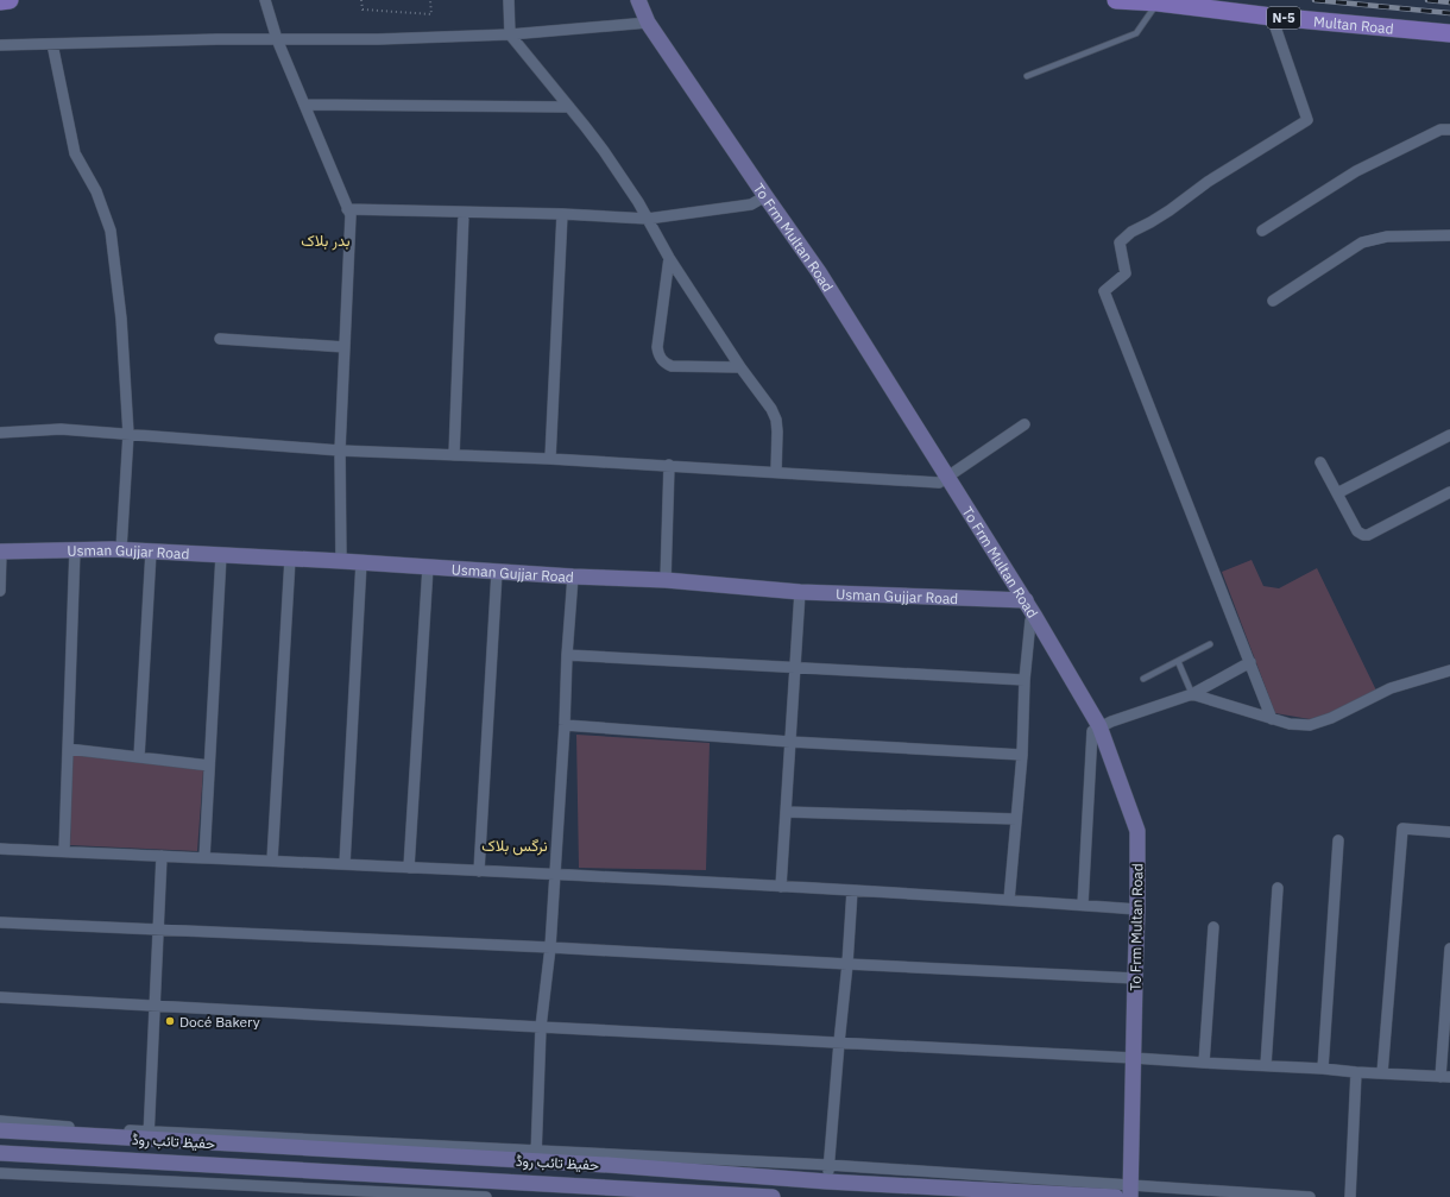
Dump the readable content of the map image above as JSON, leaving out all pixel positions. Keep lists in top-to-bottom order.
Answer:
{
  "streets": {
    "main road": ["N-5", "Multan Road"],
    "street": ["To Frm Multan Road", "Usman Gujjar Road", "حفیظ تائب روڈ"]
  },
  "crossings": [
    ["To Frm Multan Road", "Usman Gujjar Road"]
  ],
  "districts": ["بدر بلاک", "نرگس بلاک"],
  "places": ["Docé Bakery"]
}
